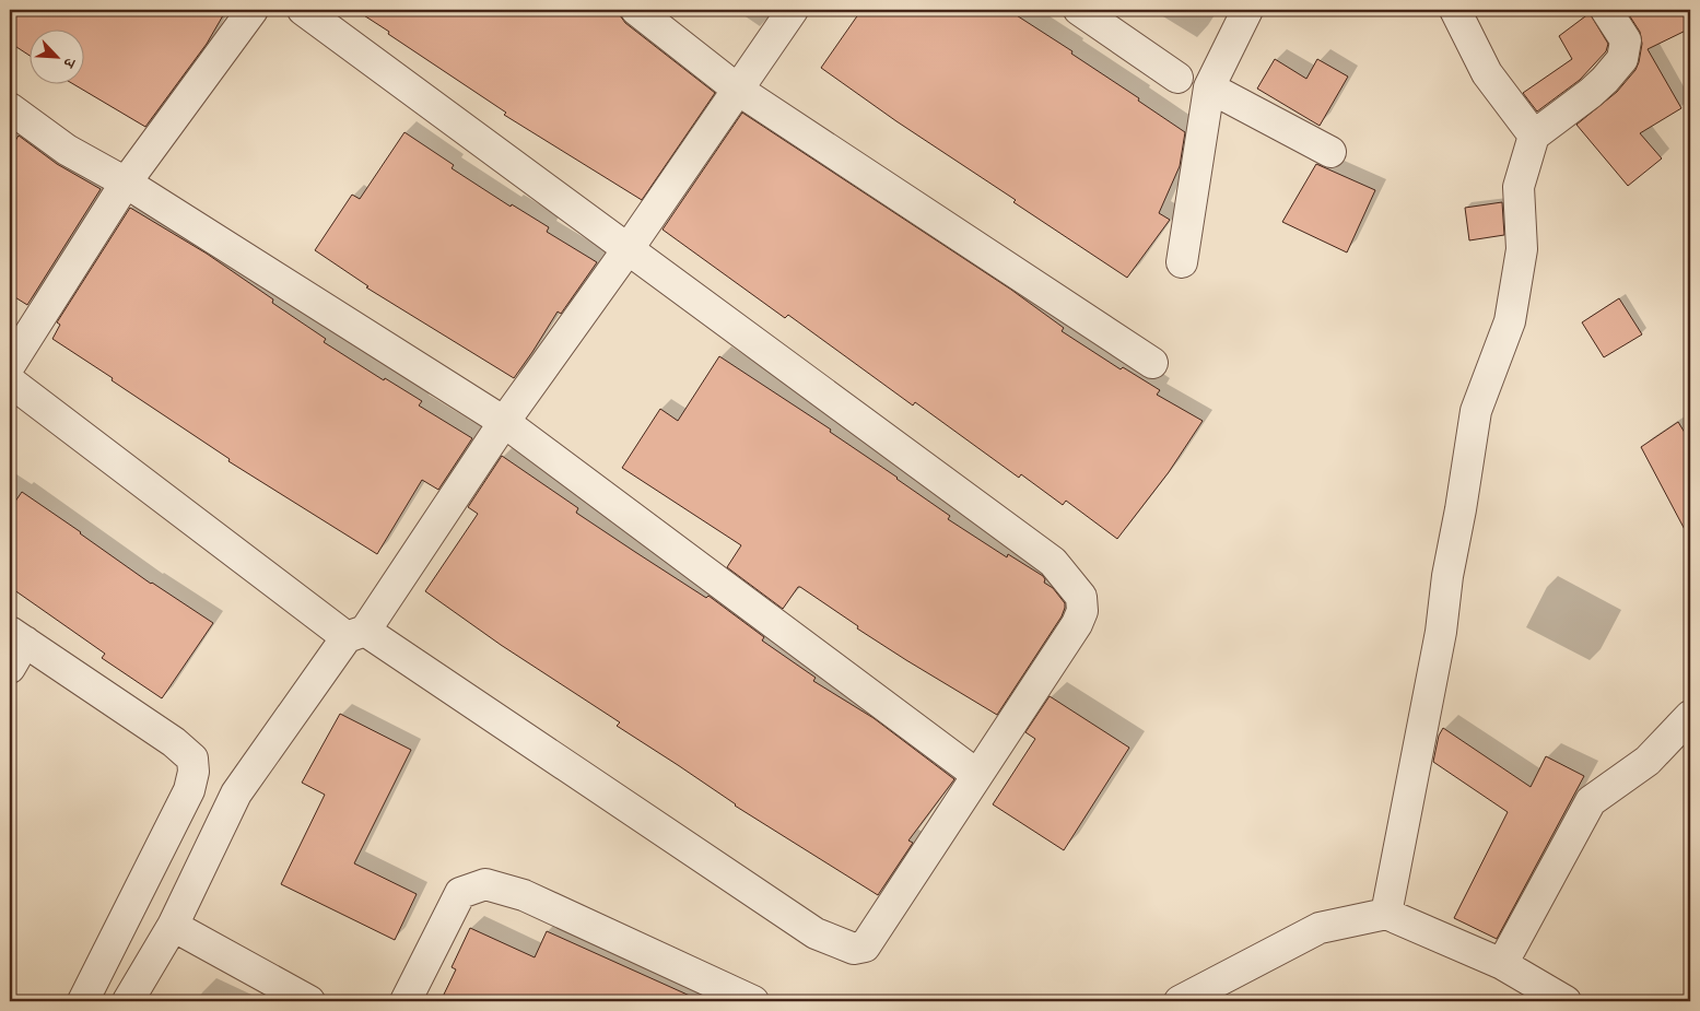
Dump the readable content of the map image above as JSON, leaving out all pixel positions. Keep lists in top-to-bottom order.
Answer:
{
  "north": "bottom right"
}
